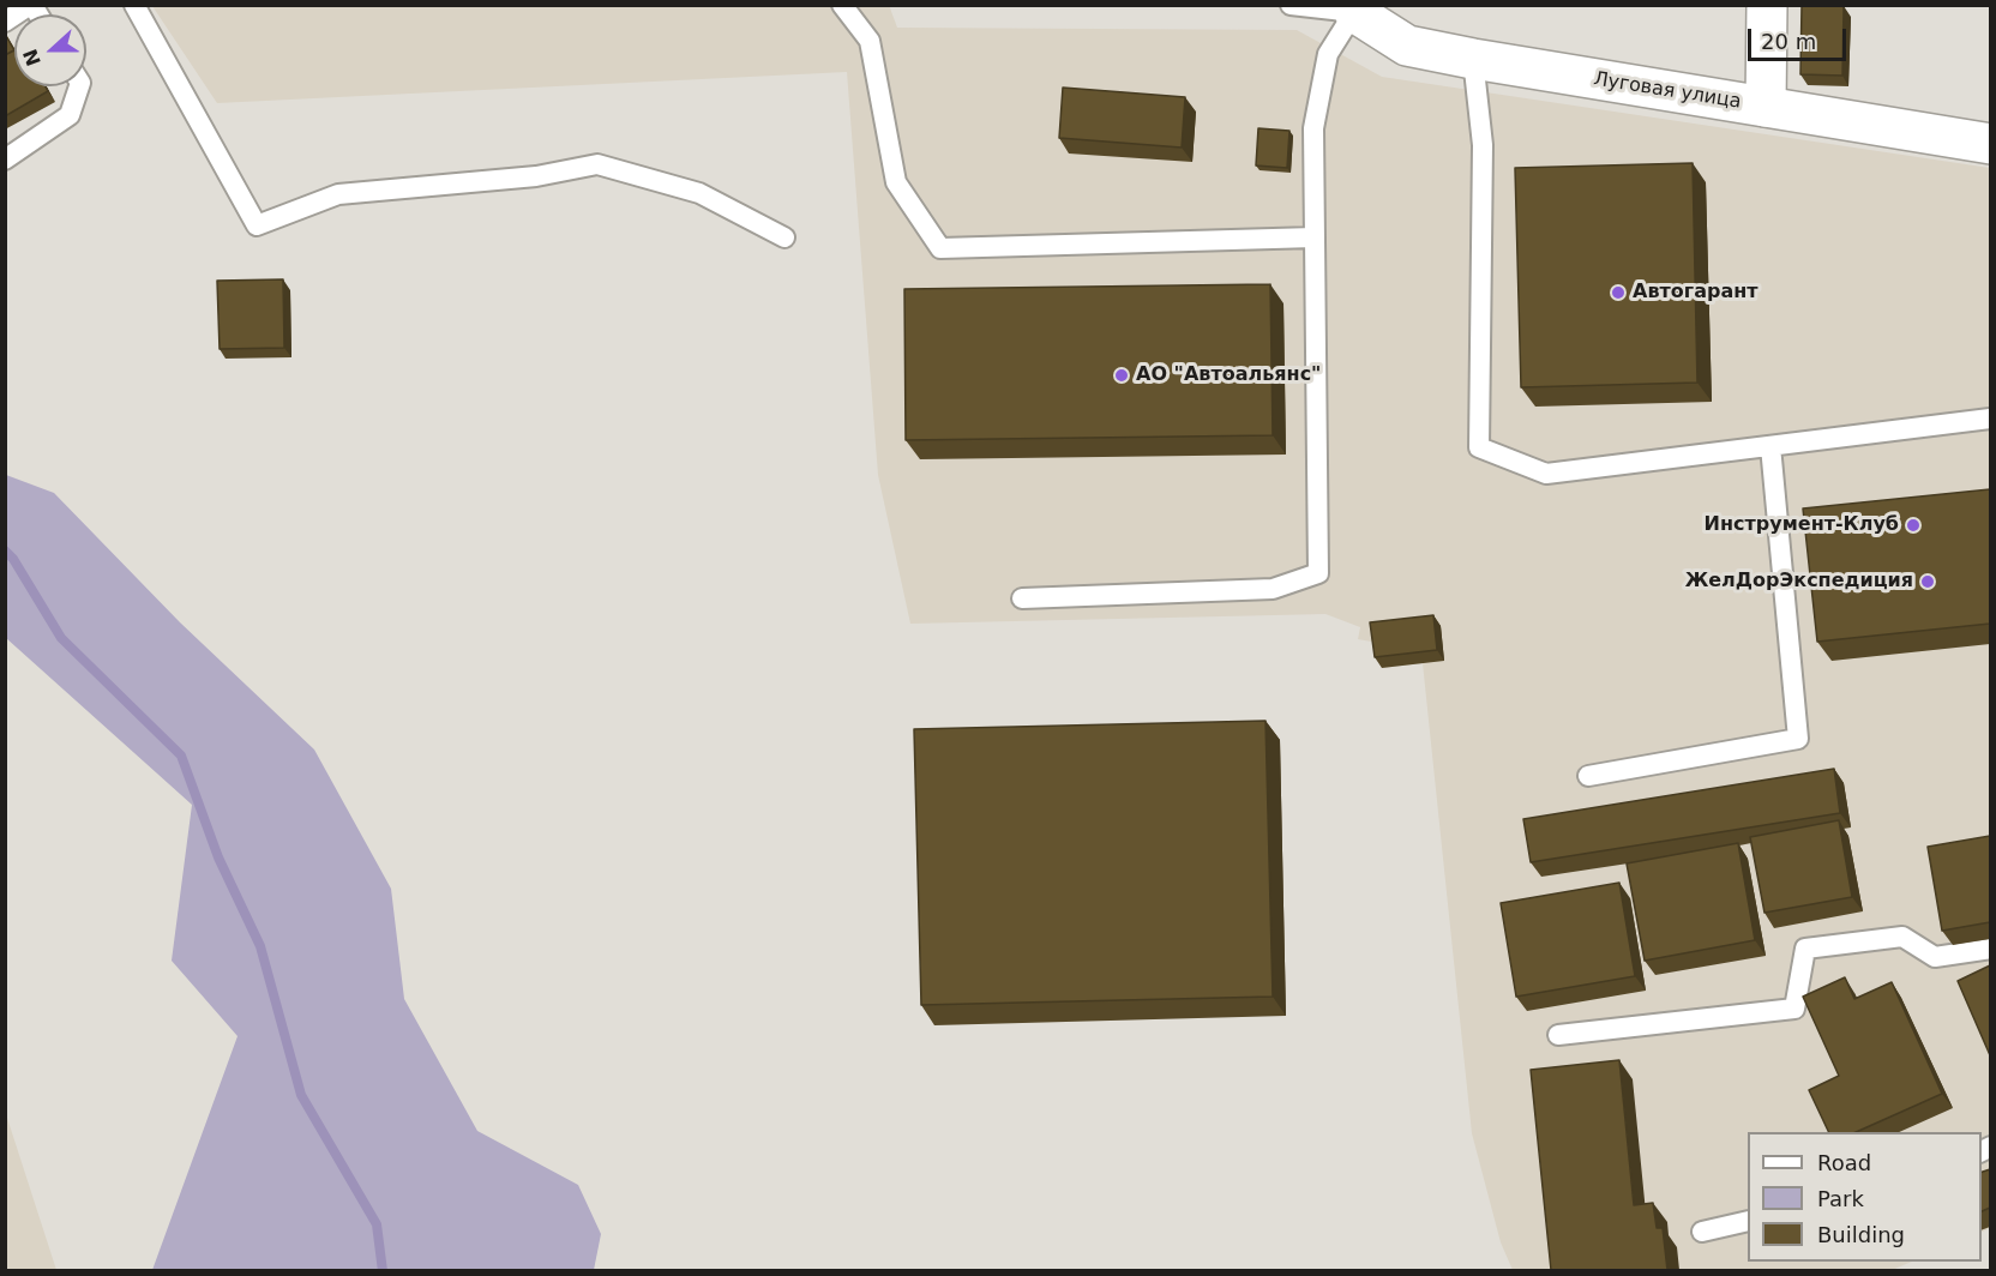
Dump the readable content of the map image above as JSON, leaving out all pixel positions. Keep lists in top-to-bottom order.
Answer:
{
  "streets": {
    "street": ["Луговая улица"]
  },
  "places": [
    "Автогарант",
    "АО \"Автоальянс\"",
    "Инструмент-Клуб",
    "ЖелДорЭкспедиция"
  ],
  "legend": ["Road", "Park", "Building"],
  "scale_bar": "20 m",
  "north": "left"
}
